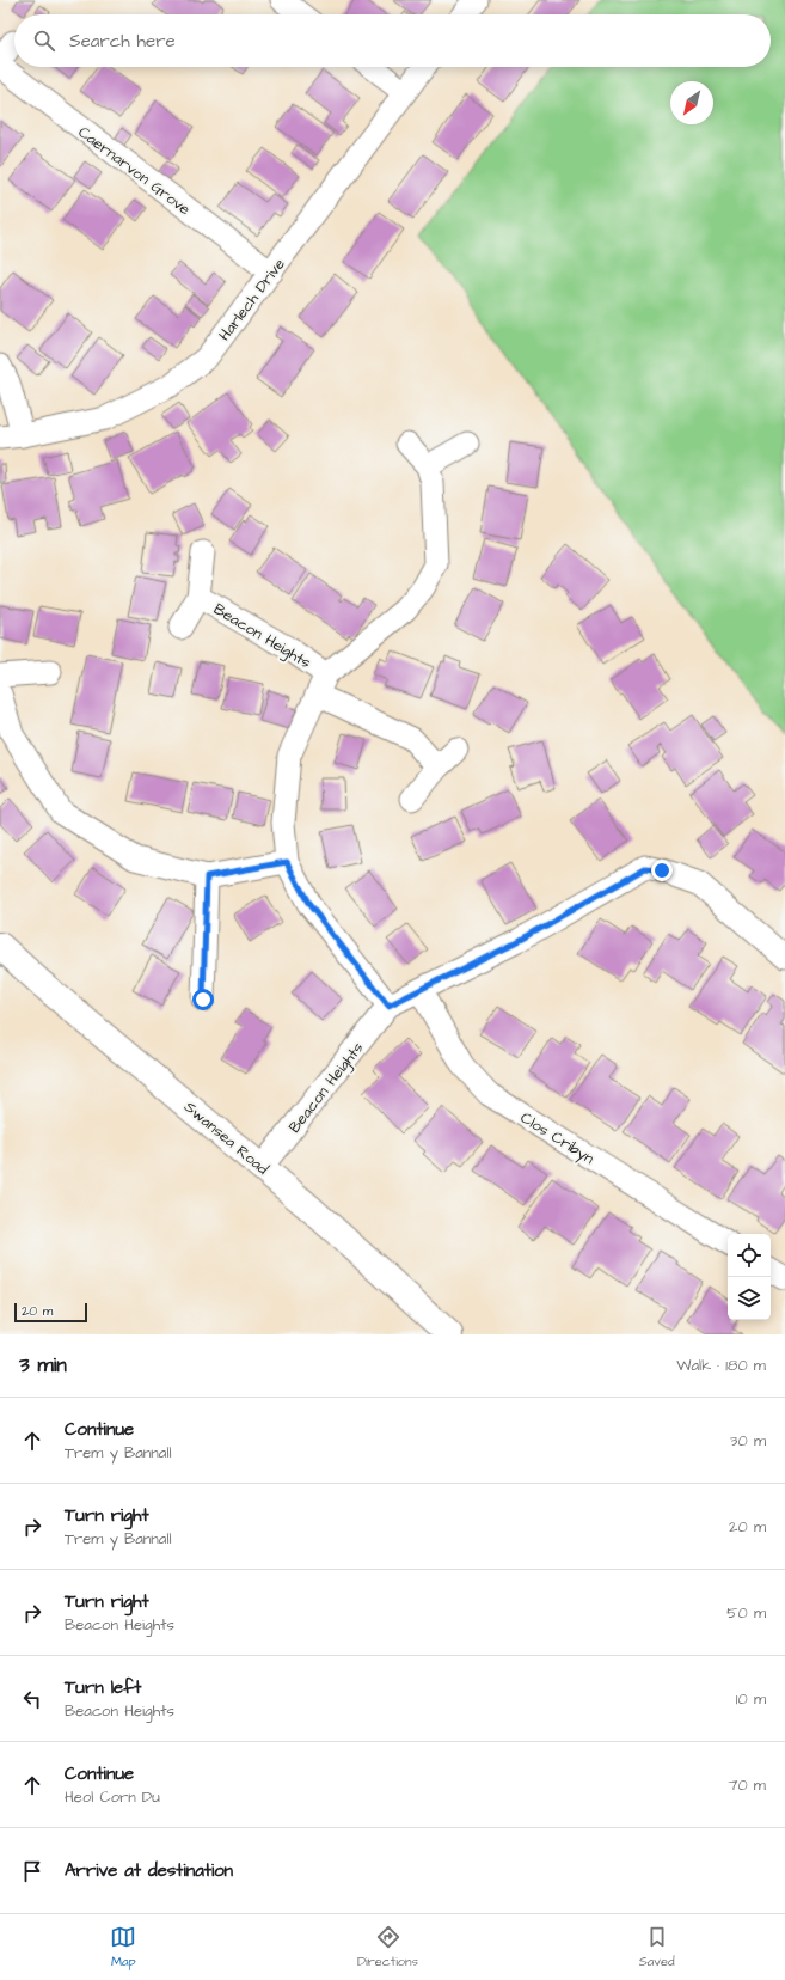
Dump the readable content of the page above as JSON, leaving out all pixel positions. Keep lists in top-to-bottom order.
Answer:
{
  "streets": {
    "street": [
      "Caernarvon Grove",
      "Harlech Drive",
      "Beacon Heights",
      "Swansea Road",
      "Clos Cribyn"
    ]
  },
  "crossings": [
    ["Caernarvon Grove", "Harlech Drive"],
    ["Beacon Heights", "Swansea Road"],
    ["Beacon Heights", "Clos Cribyn"]
  ],
  "scale_bar": "20 m",
  "north": "bottom left",
  "page": {
    "search": "Search here",
    "scale": "20 m",
    "heading": ["3 min", "Walk · 180 m"],
    "list": [
      ["Continue", "Trem y Bannall", "30 m"],
      ["Turn right", "Trem y Bannall", "20 m"],
      ["Turn right", "Beacon Heights", "50 m"],
      ["Turn left", "Beacon Heights", "10 m"],
      ["Continue", "Heol Corn Du", "70 m"],
      "Arrive at destination"
    ],
    "nav": ["Map", "Directions", "Saved"]
  }
}
